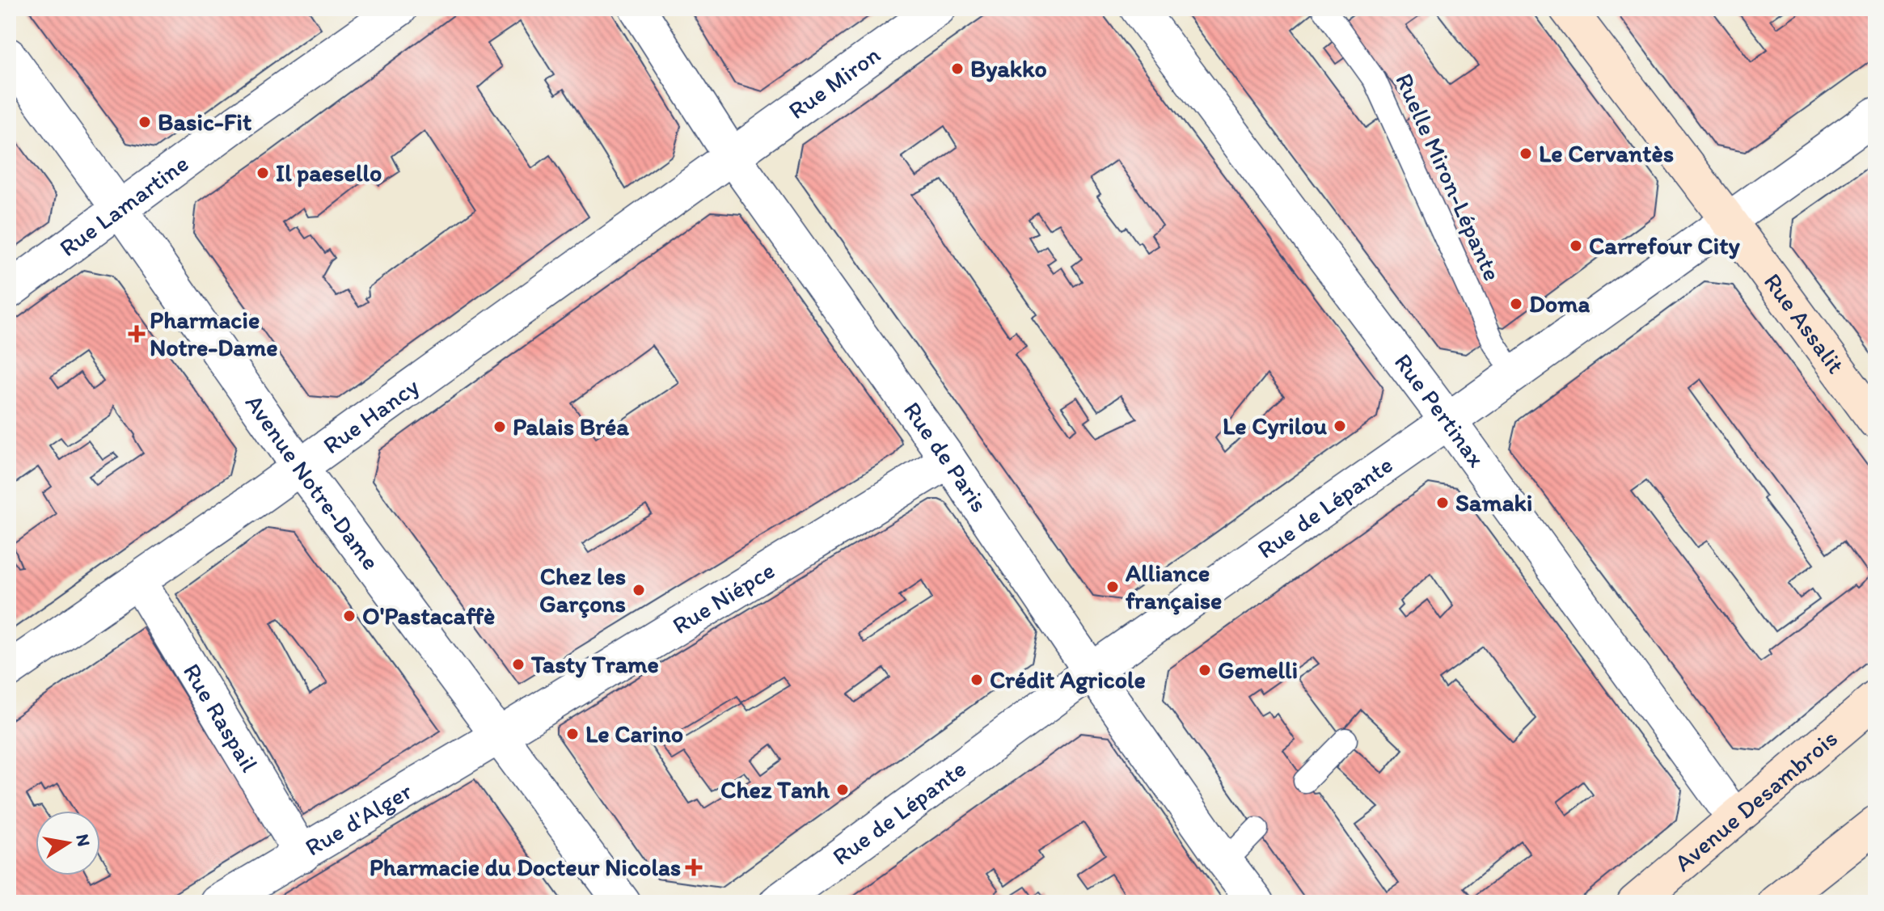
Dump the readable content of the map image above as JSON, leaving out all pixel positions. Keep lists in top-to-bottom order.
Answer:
{
  "streets": {
    "street": [
      "Rue Miron",
      "Rue Lamartine",
      "Rue Assalit",
      "Rue Pertinax",
      "Rue Hancy",
      "Rue de Paris",
      "Avenue Notre-Dame",
      "Rue de Lépante",
      "Rue Niépce",
      "Rue Raspail",
      "Avenue Desambrois",
      "Rue d'Alger"
    ],
    "lane": ["Ruelle Miron-Lépante"]
  },
  "crossings": [
    ["Rue Miron", "Rue Hancy"],
    ["Rue Miron", "Rue de Paris"],
    ["Ruelle Miron-Lépante", "Rue de Lépante"],
    ["Rue Lamartine", "Avenue Notre-Dame"],
    ["Rue Assalit", "Rue de Lépante"],
    ["Rue Pertinax", "Rue de Lépante"],
    ["Rue Pertinax", "Avenue Desambrois"],
    ["Rue Hancy", "Rue de Paris"],
    ["Rue Hancy", "Avenue Notre-Dame"],
    ["Rue Hancy", "Rue Raspail"],
    ["Rue de Paris", "Rue de Lépante"],
    ["Rue de Paris", "Rue Niépce"],
    ["Avenue Notre-Dame", "Rue Niépce"],
    ["Avenue Notre-Dame", "Rue d'Alger"],
    ["Rue Niépce", "Rue d'Alger"],
    ["Rue Raspail", "Rue d'Alger"]
  ],
  "places": {
    "other": [
      "Byakko",
      "Basic-Fit",
      "Le Cervantès",
      "Il paesello",
      "Carrefour City",
      "Doma",
      "Le Cyrilou",
      "Palais Bréa",
      "Samaki",
      "Alliance française",
      "Chez les Garçons",
      "O'Pastacaffè",
      "Tasty Trame",
      "Gemelli",
      "Crédit Agricole",
      "Le Carino",
      "Chez Tanh"
    ],
    "health": ["Pharmacie Notre-Dame", "Pharmacie du Docteur Nicolas"]
  },
  "north": "right"
}
